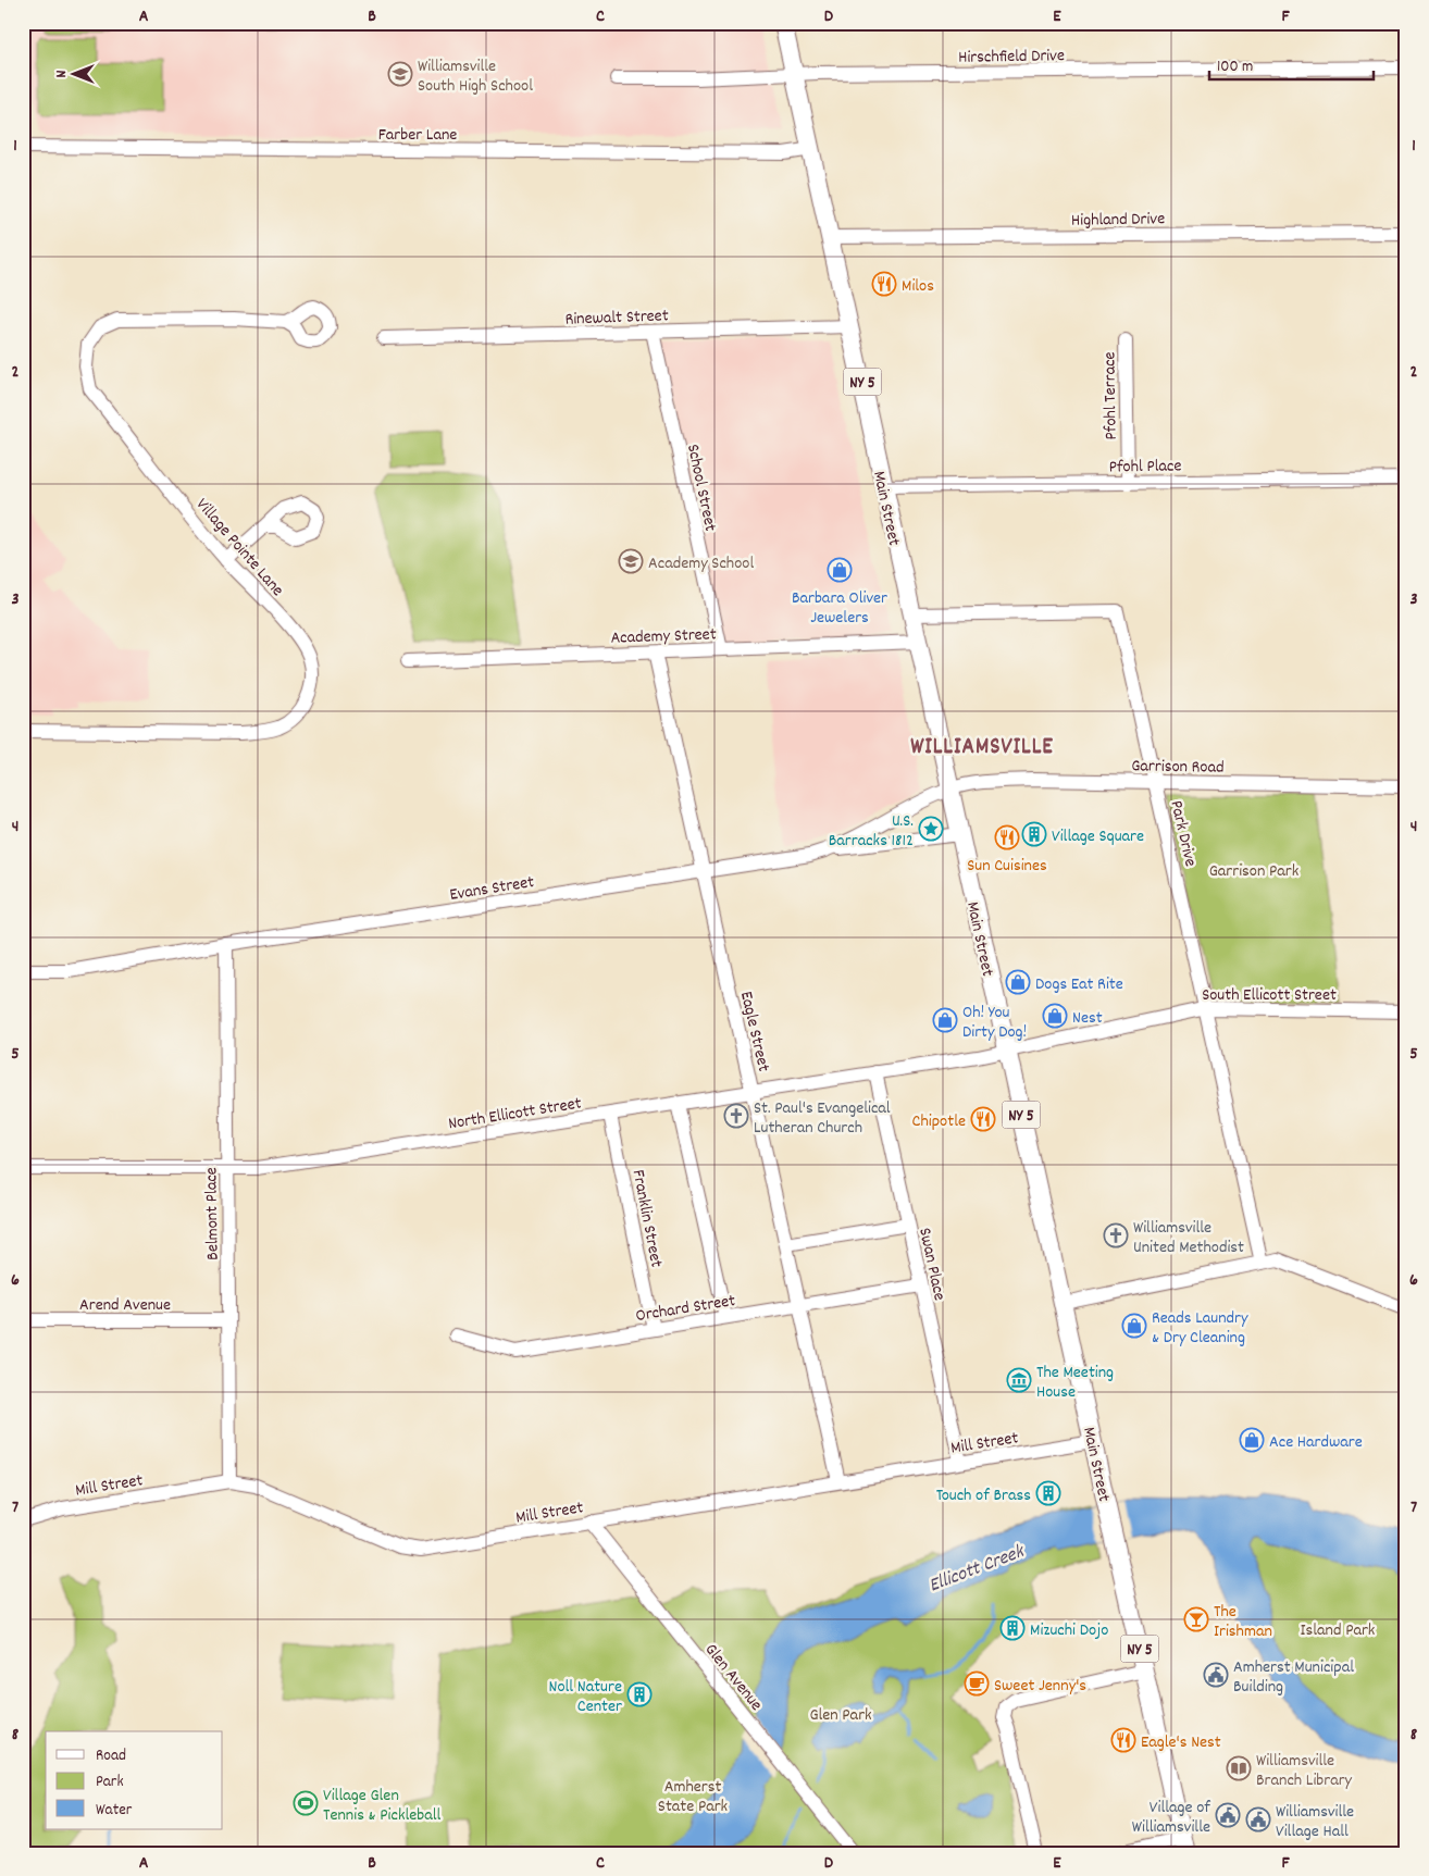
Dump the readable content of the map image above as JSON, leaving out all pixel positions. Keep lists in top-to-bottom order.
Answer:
{
  "streets": {
    "main road": ["NY 5", "Main Street"],
    "street": [
      "Hirschfield Drive",
      "Farber Lane",
      "Highland Drive",
      "Rinewalt Street",
      "Pfohl Terrace",
      "Pfohl Place",
      "School Street",
      "Village Pointe Lane",
      "Academy Street",
      "Garrison Road",
      "Park Drive",
      "Evans Street",
      "South Ellicott Street",
      "Eagle Street",
      "North Ellicott Street",
      "Belmont Place",
      "Franklin Street",
      "Swan Place",
      "Arend Avenue",
      "Orchard Street",
      "Mill Street",
      "Glen Avenue"
    ]
  },
  "crossings": [
    ["Hirschfield Drive", "Main Street"],
    ["Farber Lane", "Main Street"],
    ["Highland Drive", "Main Street"],
    ["Rinewalt Street", "School Street"],
    ["Rinewalt Street", "Main Street"],
    ["Pfohl Terrace", "Pfohl Place"],
    ["Pfohl Place", "Main Street"],
    ["School Street", "Academy Street"],
    ["Main Street", "Academy Street"],
    ["Main Street", "Garrison Road"],
    ["Main Street", "Park Drive"],
    ["Main Street", "Evans Street"],
    ["Main Street", "South Ellicott Street"],
    ["Main Street", "North Ellicott Street"],
    ["Main Street", "Mill Street"],
    ["Academy Street", "Eagle Street"],
    ["Garrison Road", "Park Drive"],
    ["Garrison Road", "Evans Street"],
    ["Park Drive", "South Ellicott Street"],
    ["Evans Street", "Eagle Street"],
    ["Evans Street", "Belmont Place"],
    ["South Ellicott Street", "North Ellicott Street"],
    ["Eagle Street", "North Ellicott Street"],
    ["Eagle Street", "Orchard Street"],
    ["Eagle Street", "Mill Street"],
    ["North Ellicott Street", "Belmont Place"],
    ["North Ellicott Street", "Franklin Street"],
    ["North Ellicott Street", "Swan Place"],
    ["Belmont Place", "Arend Avenue"],
    ["Belmont Place", "Mill Street"],
    ["Franklin Street", "Orchard Street"],
    ["Swan Place", "Orchard Street"],
    ["Swan Place", "Mill Street"],
    ["Mill Street", "Glen Avenue"]
  ],
  "districts": ["WILLIAMSVILLE"],
  "water": ["Ellicott Creek"],
  "parks": [
    "Garrison Park",
    "Island Park",
    "Glen Park",
    "Amherst State Park"
  ],
  "places": {
    "school or university": ["Williamsville South High School", "Academy School"],
    "restaurant": [
      "Milos",
      "Sun Cuisines",
      "Chipotle",
      "Eagle's Nest"
    ],
    "shop": [
      "Barbara Oliver Jewelers",
      "Dogs Eat Rite",
      "Nest",
      "Oh! You Dirty Dog!",
      "Reads Laundry & Dry Cleaning",
      "Ace Hardware"
    ],
    "place": ["U.S. Barracks 1812"],
    "building": [
      "Village Square",
      "Touch of Brass",
      "Mizuchi Dojo",
      "Noll Nature Center"
    ],
    "church": ["St. Paul's Evangelical Lutheran Church", "Williamsville United Methodist"],
    "museum": ["The Meeting House"],
    "bar": ["The Irishman"],
    "public building": ["Amherst Municipal Building", "Village of Williamsville", "Williamsville Village Hall"],
    "cafe": ["Sweet Jenny's"],
    "library": ["Williamsville Branch Library"],
    "sports": ["Village Glen Tennis & Pickleball"]
  },
  "legend": ["Road", "Park", "Water"],
  "scale_bar": "100 m",
  "north": "left",
  "grid": {
    "columns": [
      "A",
      "B",
      "C",
      "D",
      "E",
      "F"
    ],
    "rows": [
      "1",
      "2",
      "3",
      "4",
      "5",
      "6",
      "7",
      "8"
    ]
  }
}
